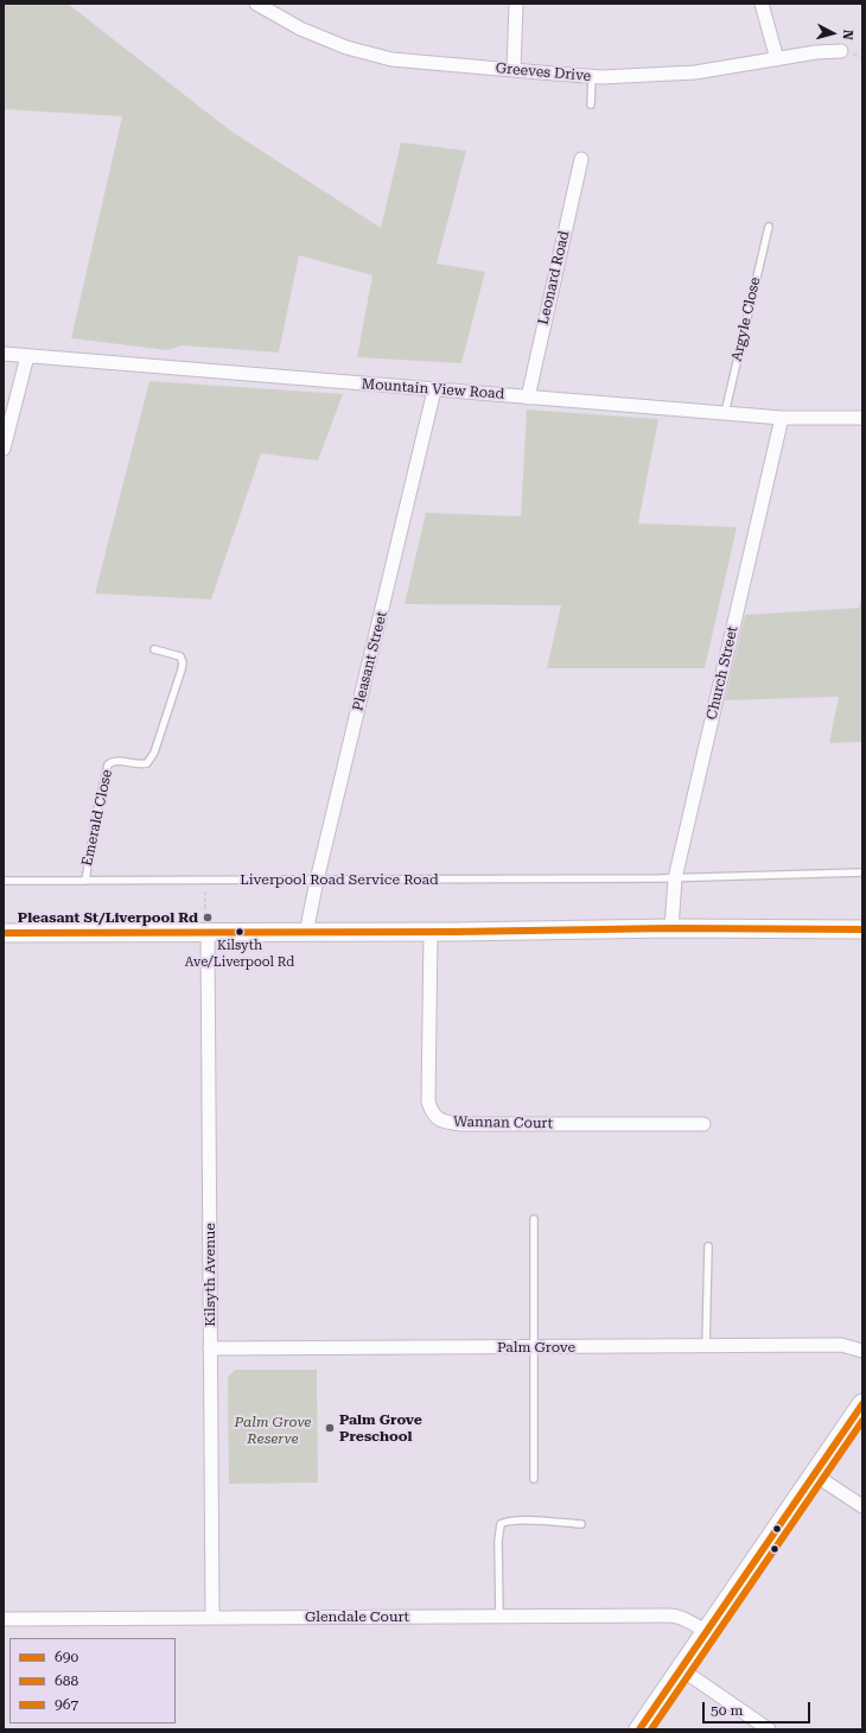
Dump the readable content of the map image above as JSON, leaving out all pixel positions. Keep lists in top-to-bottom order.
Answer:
{
  "streets": {
    "street": [
      "Greeves Drive",
      "Leonard Road",
      "Mountain View Road",
      "Pleasant Street",
      "Church Street",
      "Wannan Court",
      "Kilsyth Avenue",
      "Palm Grove",
      "Glendale Court"
    ],
    "lane": ["Argyle Close", "Emerald Close", "Liverpool Road Service Road"]
  },
  "crossings": [
    ["Leonard Road", "Mountain View Road"],
    ["Argyle Close", "Mountain View Road"],
    ["Mountain View Road", "Pleasant Street"],
    ["Mountain View Road", "Church Street"],
    ["Pleasant Street", "Liverpool Road Service Road"],
    ["Church Street", "Liverpool Road Service Road"],
    ["Emerald Close", "Liverpool Road Service Road"],
    ["Kilsyth Avenue", "Palm Grove"],
    ["Kilsyth Avenue", "Glendale Court"]
  ],
  "parks": ["Palm Grove Reserve"],
  "places": ["Pleasant St/Liverpool Rd", "Kilsyth Ave/Liverpool Rd", "Palm Grove Preschool"],
  "lines": ["transit line 690", "transit line 688", "transit line 967"],
  "legend": ["690", "688", "967"],
  "scale_bar": "50 m",
  "north": "right"
}
